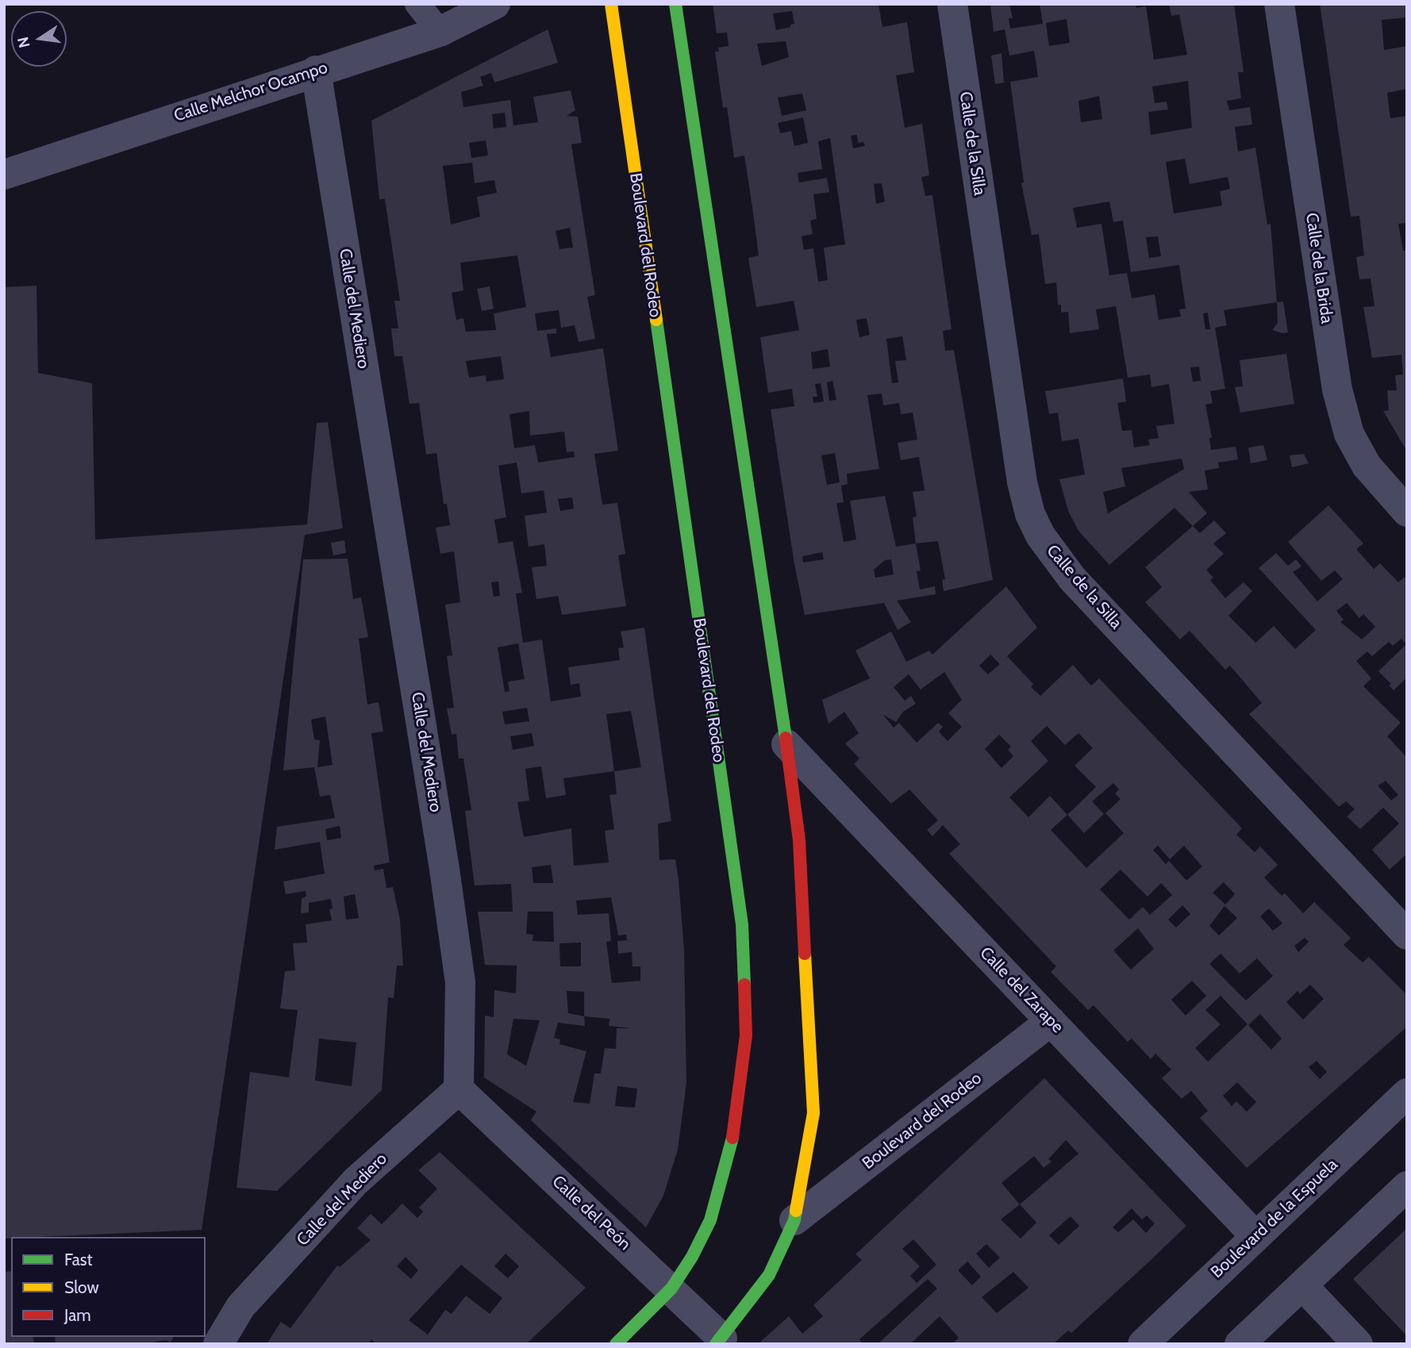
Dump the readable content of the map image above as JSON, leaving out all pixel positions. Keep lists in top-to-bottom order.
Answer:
{
  "streets": {
    "street": [
      "Calle Melchor Ocampo",
      "Calle de la Silla",
      "Boulevard del Rodeo",
      "Calle de la Brida",
      "Calle del Mediero",
      "Calle del Zarape",
      "Calle del Peón",
      "Boulevard de la Espuela"
    ]
  },
  "crossings": [
    ["Calle Melchor Ocampo", "Calle del Mediero"],
    ["Boulevard del Rodeo", "Calle del Zarape"],
    ["Boulevard del Rodeo", "Calle del Peón"],
    ["Calle del Mediero", "Calle del Peón"],
    ["Calle del Zarape", "Boulevard de la Espuela"]
  ],
  "legend": ["Fast", "Slow", "Jam"],
  "north": "left"
}
